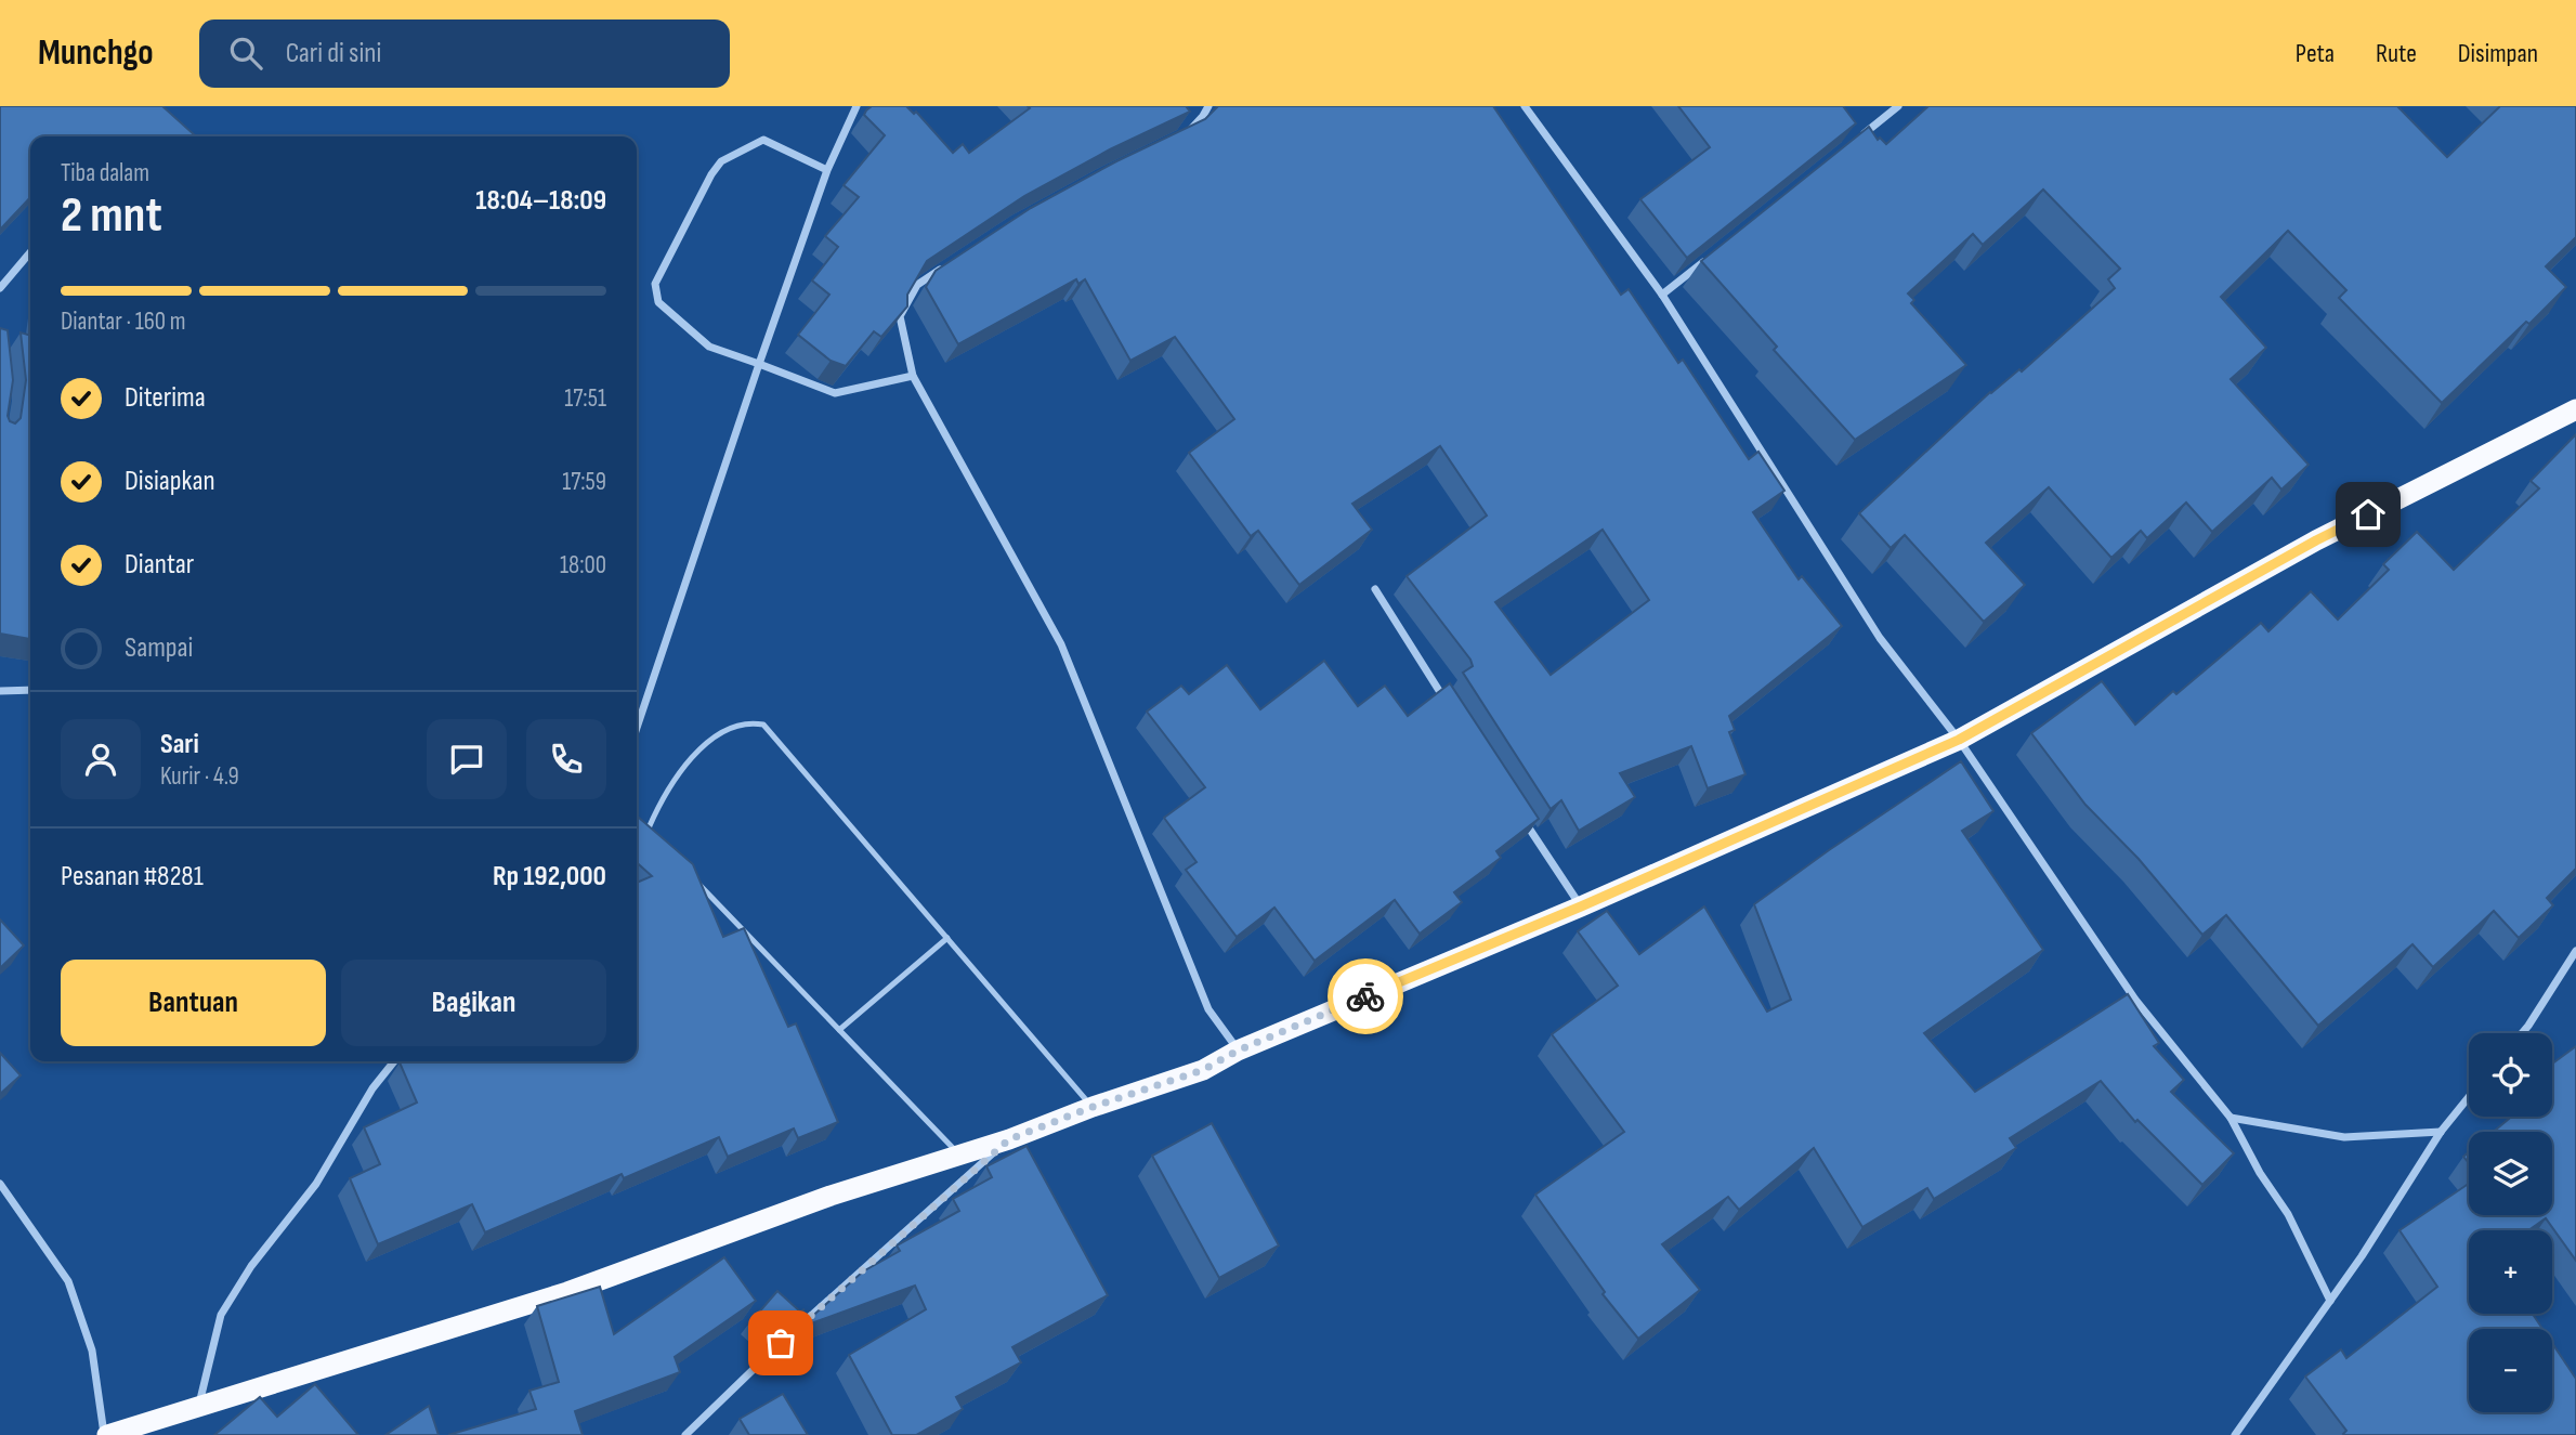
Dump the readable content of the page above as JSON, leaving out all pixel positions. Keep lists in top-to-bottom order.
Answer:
{
  "page": {
    "header": "Munchgo",
    "search": "Cari di sini",
    "nav": ["Peta", "Rute", "Disimpan"],
    "heading": ["2 mnt", "Tiba dalam", "18:04–18:09"],
    "panel": [
      "Sari",
      "Kurir · 4.9",
      "Pesanan #8281",
      "Rp 192,000"
    ],
    "bar": "Diantar · 160 m",
    "list": [
      ["Diterima", "17:51"],
      ["Disiapkan", "17:59"],
      ["Diantar", "18:00"],
      "Sampai"
    ],
    "buttons": ["Bantuan", "Bagikan"],
    "map_buttons": ["+", "−"]
  }
}
